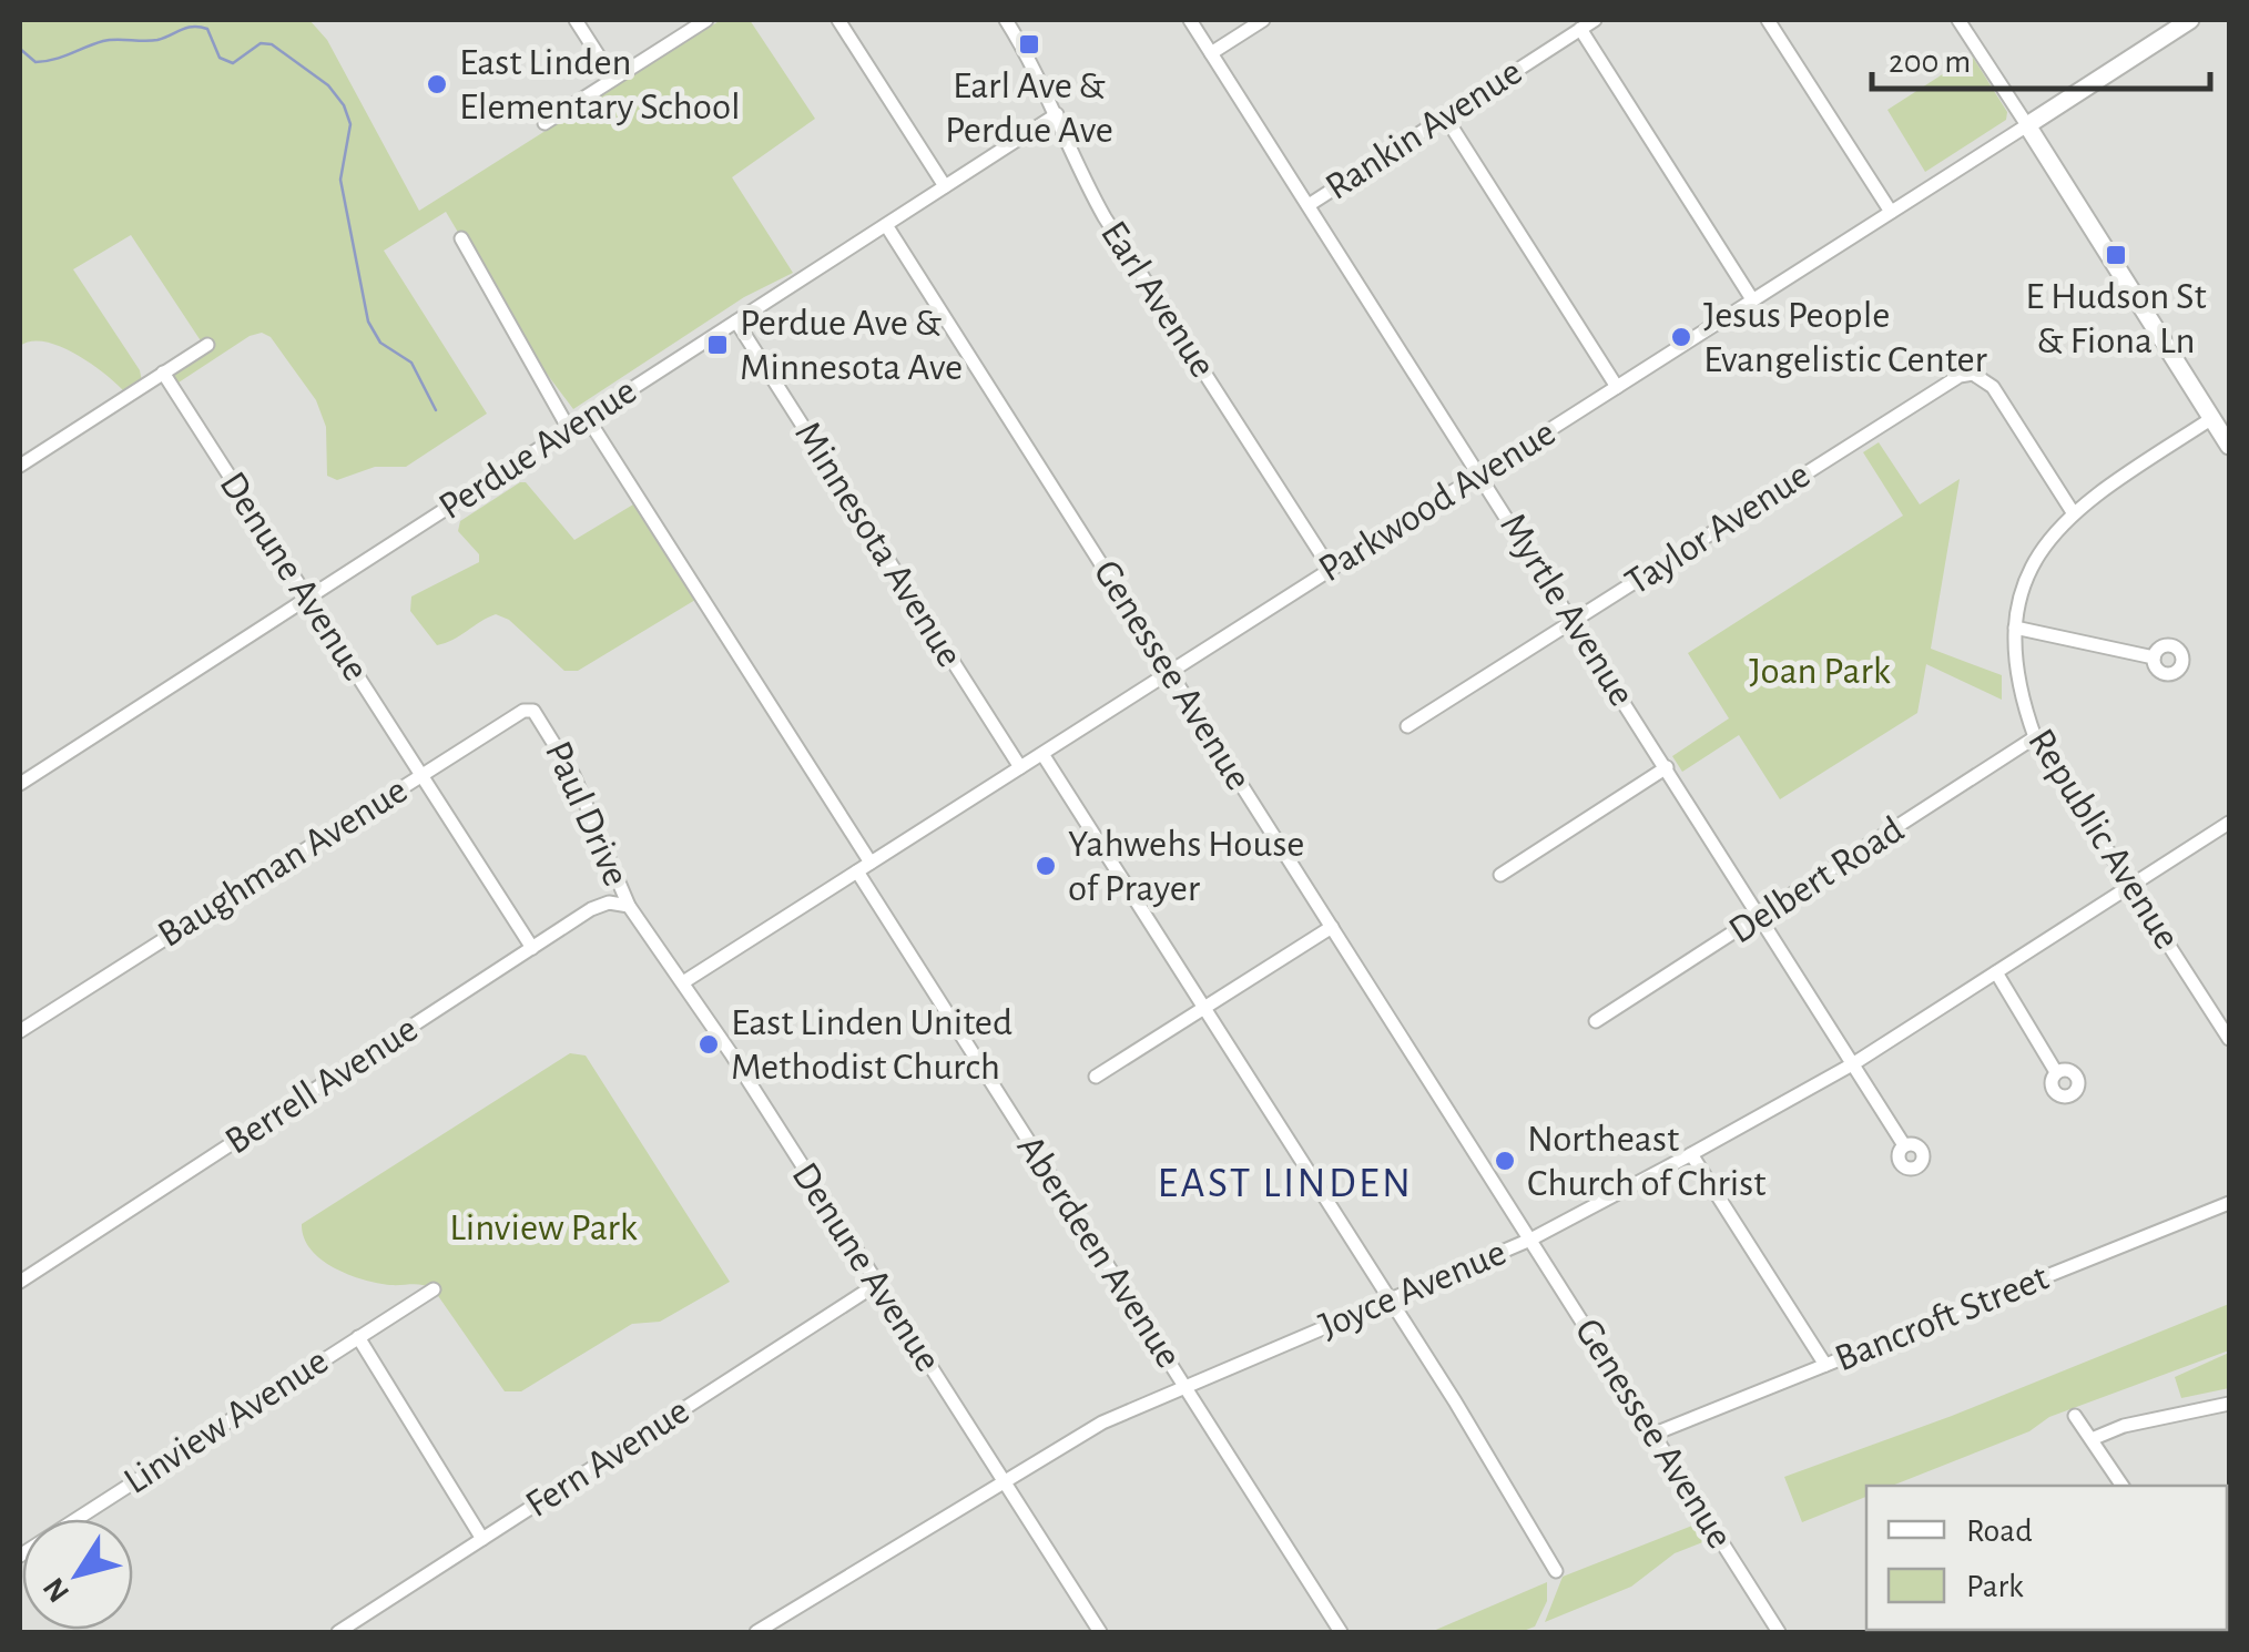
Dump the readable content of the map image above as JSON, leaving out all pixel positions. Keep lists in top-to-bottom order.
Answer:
{
  "streets": {
    "main road": ["Parkwood Avenue"],
    "street": [
      "Rankin Avenue",
      "Earl Avenue",
      "Perdue Avenue",
      "Taylor Avenue",
      "Minnesota Avenue",
      "Denune Avenue",
      "Myrtle Avenue",
      "Genessee Avenue",
      "Paul Drive",
      "Republic Avenue",
      "Baughman Avenue",
      "Delbert Road",
      "Berrell Avenue",
      "Aberdeen Avenue",
      "Joyce Avenue",
      "Bancroft Street",
      "Linview Avenue",
      "Fern Avenue"
    ]
  },
  "crossings": [
    ["Rankin Avenue", "Myrtle Avenue"],
    ["Earl Avenue", "Perdue Avenue"],
    ["Earl Avenue", "Parkwood Avenue"],
    ["Perdue Avenue", "Minnesota Avenue"],
    ["Perdue Avenue", "Denune Avenue"],
    ["Perdue Avenue", "Genessee Avenue"],
    ["Parkwood Avenue", "Minnesota Avenue"],
    ["Parkwood Avenue", "Denune Avenue"],
    ["Parkwood Avenue", "Myrtle Avenue"],
    ["Parkwood Avenue", "Genessee Avenue"],
    ["Parkwood Avenue", "Aberdeen Avenue"],
    ["Taylor Avenue", "Myrtle Avenue"],
    ["Denune Avenue", "Paul Drive"],
    ["Denune Avenue", "Baughman Avenue"],
    ["Denune Avenue", "Berrell Avenue"],
    ["Denune Avenue", "Joyce Avenue"],
    ["Denune Avenue", "Fern Avenue"],
    ["Myrtle Avenue", "Delbert Road"],
    ["Myrtle Avenue", "Joyce Avenue"],
    ["Genessee Avenue", "Joyce Avenue"],
    ["Genessee Avenue", "Bancroft Street"],
    ["Paul Drive", "Baughman Avenue"],
    ["Paul Drive", "Berrell Avenue"],
    ["Republic Avenue", "Delbert Road"],
    ["Republic Avenue", "Joyce Avenue"],
    ["Aberdeen Avenue", "Joyce Avenue"]
  ],
  "districts": ["EAST LINDEN"],
  "parks": ["Joan Park", "Linview Park"],
  "places": {
    "transit": ["Earl Ave & Perdue Ave", "E Hudson St & Fiona Ln", "Perdue Ave & Minnesota Ave"],
    "other": [
      "East Linden Elementary School",
      "Jesus People Evangelistic Center",
      "Yahwehs House of Prayer",
      "East Linden United Methodist Church",
      "Northeast Church of Christ"
    ]
  },
  "legend": ["Road", "Park"],
  "scale_bar": "200 m",
  "north": "bottom left"
}
